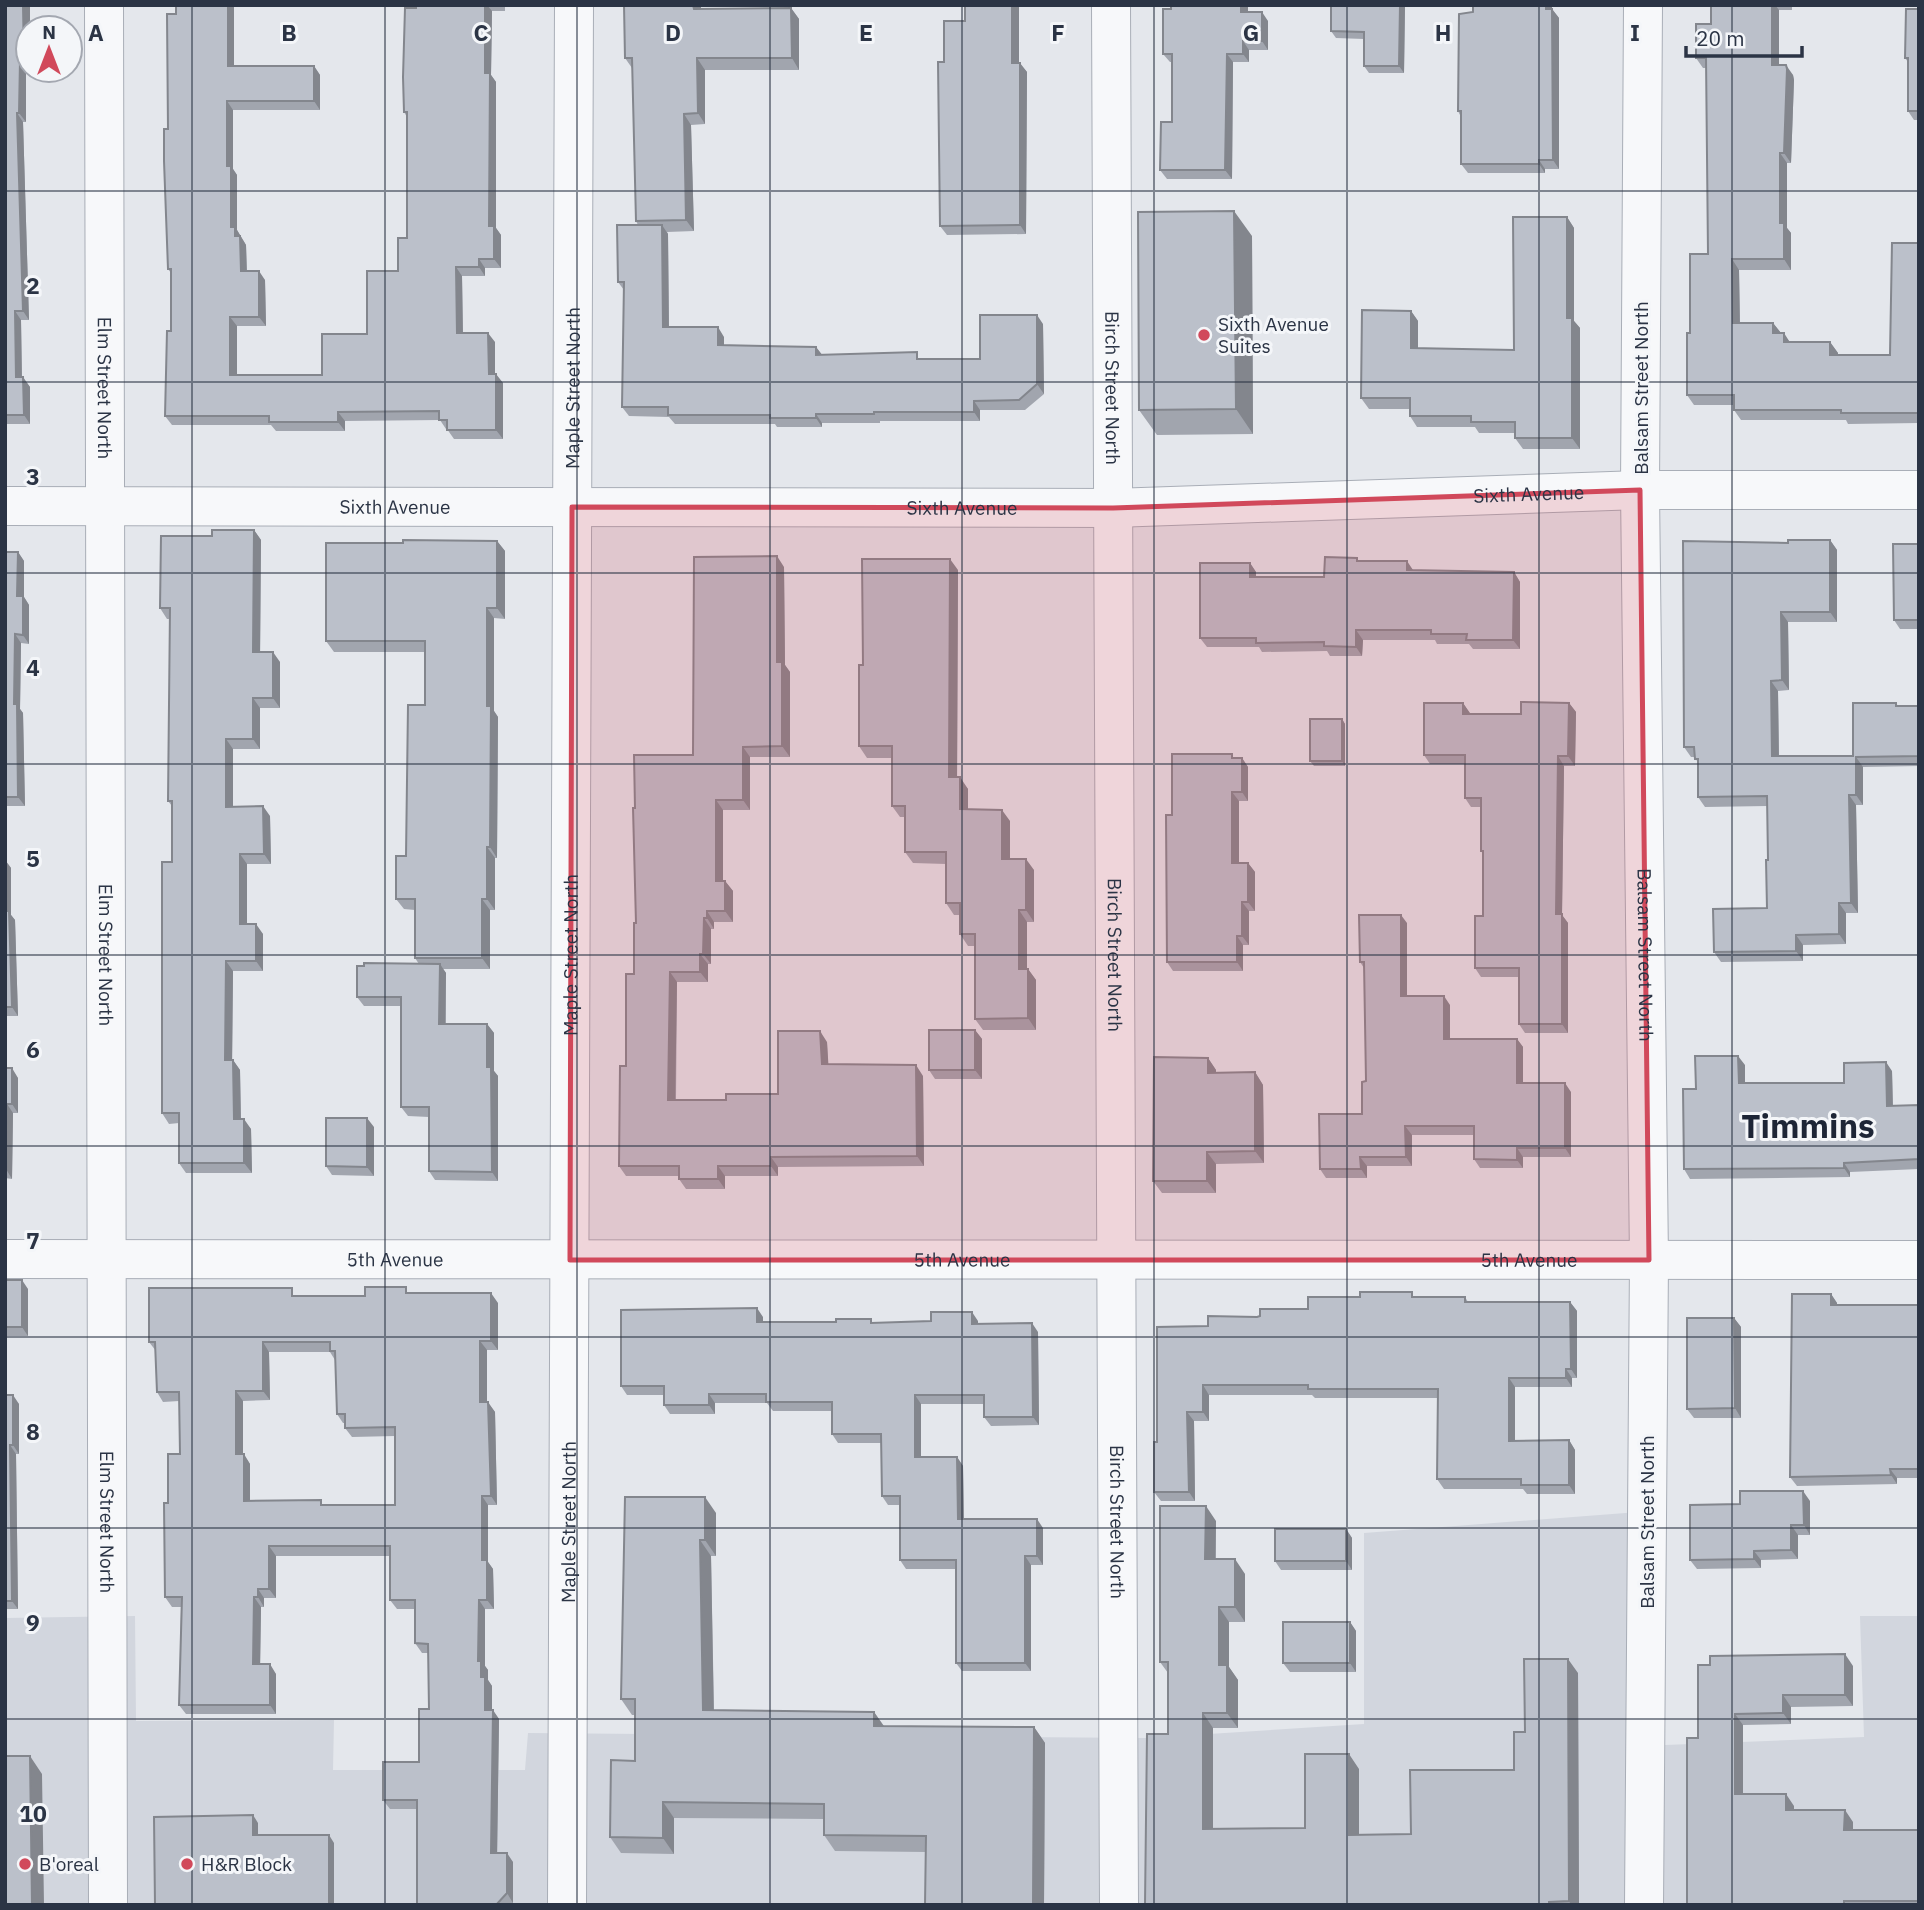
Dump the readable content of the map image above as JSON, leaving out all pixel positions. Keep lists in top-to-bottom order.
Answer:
{
  "streets": {
    "street": [
      "Elm Street North",
      "Maple Street North",
      "Birch Street North",
      "Balsam Street North",
      "Sixth Avenue",
      "5th Avenue"
    ]
  },
  "crossings": [
    ["Elm Street North", "Sixth Avenue"],
    ["Elm Street North", "5th Avenue"],
    ["Maple Street North", "Sixth Avenue"],
    ["Maple Street North", "5th Avenue"],
    ["Birch Street North", "Sixth Avenue"],
    ["Birch Street North", "5th Avenue"],
    ["Balsam Street North", "Sixth Avenue"],
    ["Balsam Street North", "5th Avenue"]
  ],
  "districts": ["Timmins"],
  "places": ["Sixth Avenue Suites", "B'oreal", "H&R Block"],
  "scale_bar": "20 m",
  "north": "top",
  "grid": {
    "columns": [
      "A",
      "B",
      "C",
      "D",
      "E",
      "F",
      "G",
      "H",
      "I"
    ],
    "rows": [
      "2",
      "3",
      "4",
      "5",
      "6",
      "7",
      "8",
      "9",
      "10"
    ]
  }
}
